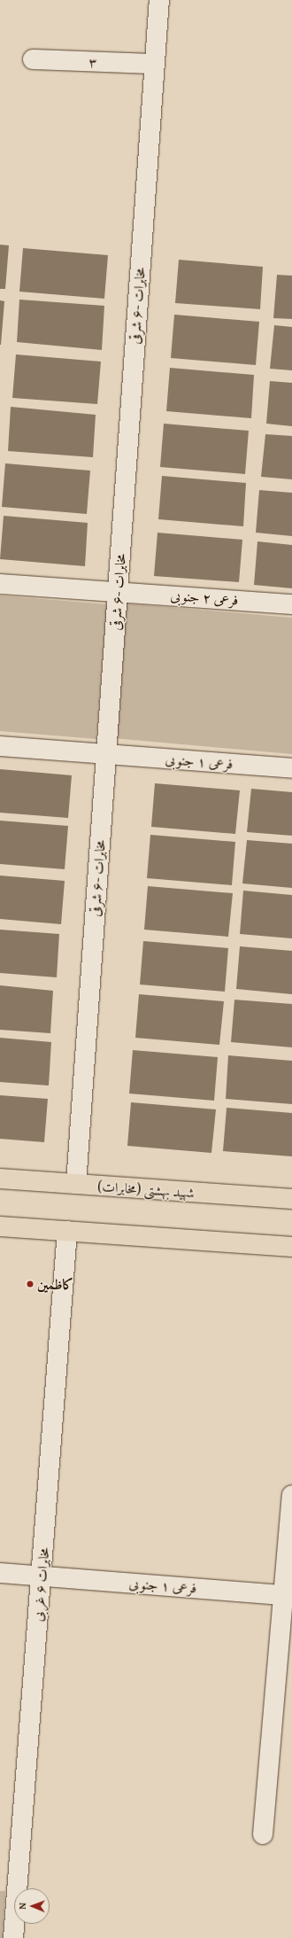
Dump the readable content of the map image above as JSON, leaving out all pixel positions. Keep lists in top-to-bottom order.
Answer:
{
  "streets": {
    "main road": ["شهید بهشتی (مخابرات)"],
    "street": [
      "۳",
      "مخابرات -۶ شرقی",
      "فرعی ۲ جنوبی",
      "فرعی ۱ جنوبی",
      "مخابرات ۶ غربی"
    ]
  },
  "crossings": [
    ["۳", "مخابرات -۶ شرقی"],
    ["مخابرات -۶ شرقی", "فرعی ۲ جنوبی"],
    ["مخابرات -۶ شرقی", "فرعی ۱ جنوبی"],
    ["مخابرات -۶ شرقی", "شهید بهشتی (مخابرات)"],
    ["فرعی ۱ جنوبی", "مخابرات ۶ غربی"]
  ],
  "places": ["کاظمین"],
  "north": "left"
}
